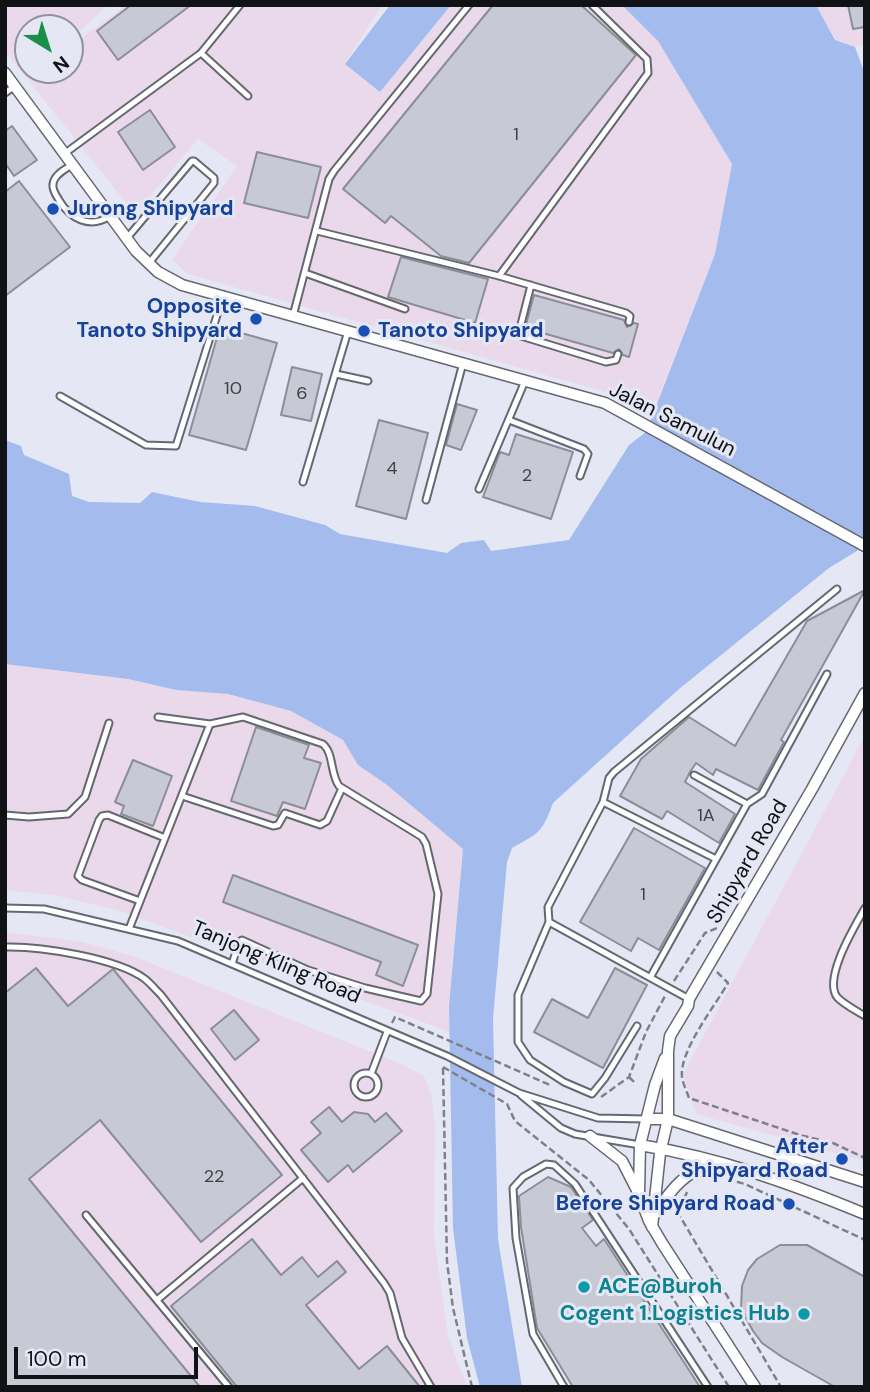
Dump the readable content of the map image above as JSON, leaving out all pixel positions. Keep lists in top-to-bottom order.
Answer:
{
  "streets": {
    "street": ["Jalan Samulun", "Shipyard Road", "Tanjong Kling Road"]
  },
  "crossings": [
    ["Shipyard Road", "Tanjong Kling Road"]
  ],
  "places": [
    "Jurong Shipyard",
    "Opposite Tanoto Shipyard",
    "Tanoto Shipyard",
    "After Shipyard Road",
    "Before Shipyard Road",
    "ACE@Buroh",
    "Cogent 1.Logistics Hub"
  ],
  "house_numbers": [
    "1",
    "10",
    "6",
    "4",
    "2",
    "1A",
    "1",
    "22"
  ],
  "scale_bar": "100 m",
  "north": "bottom right"
}
